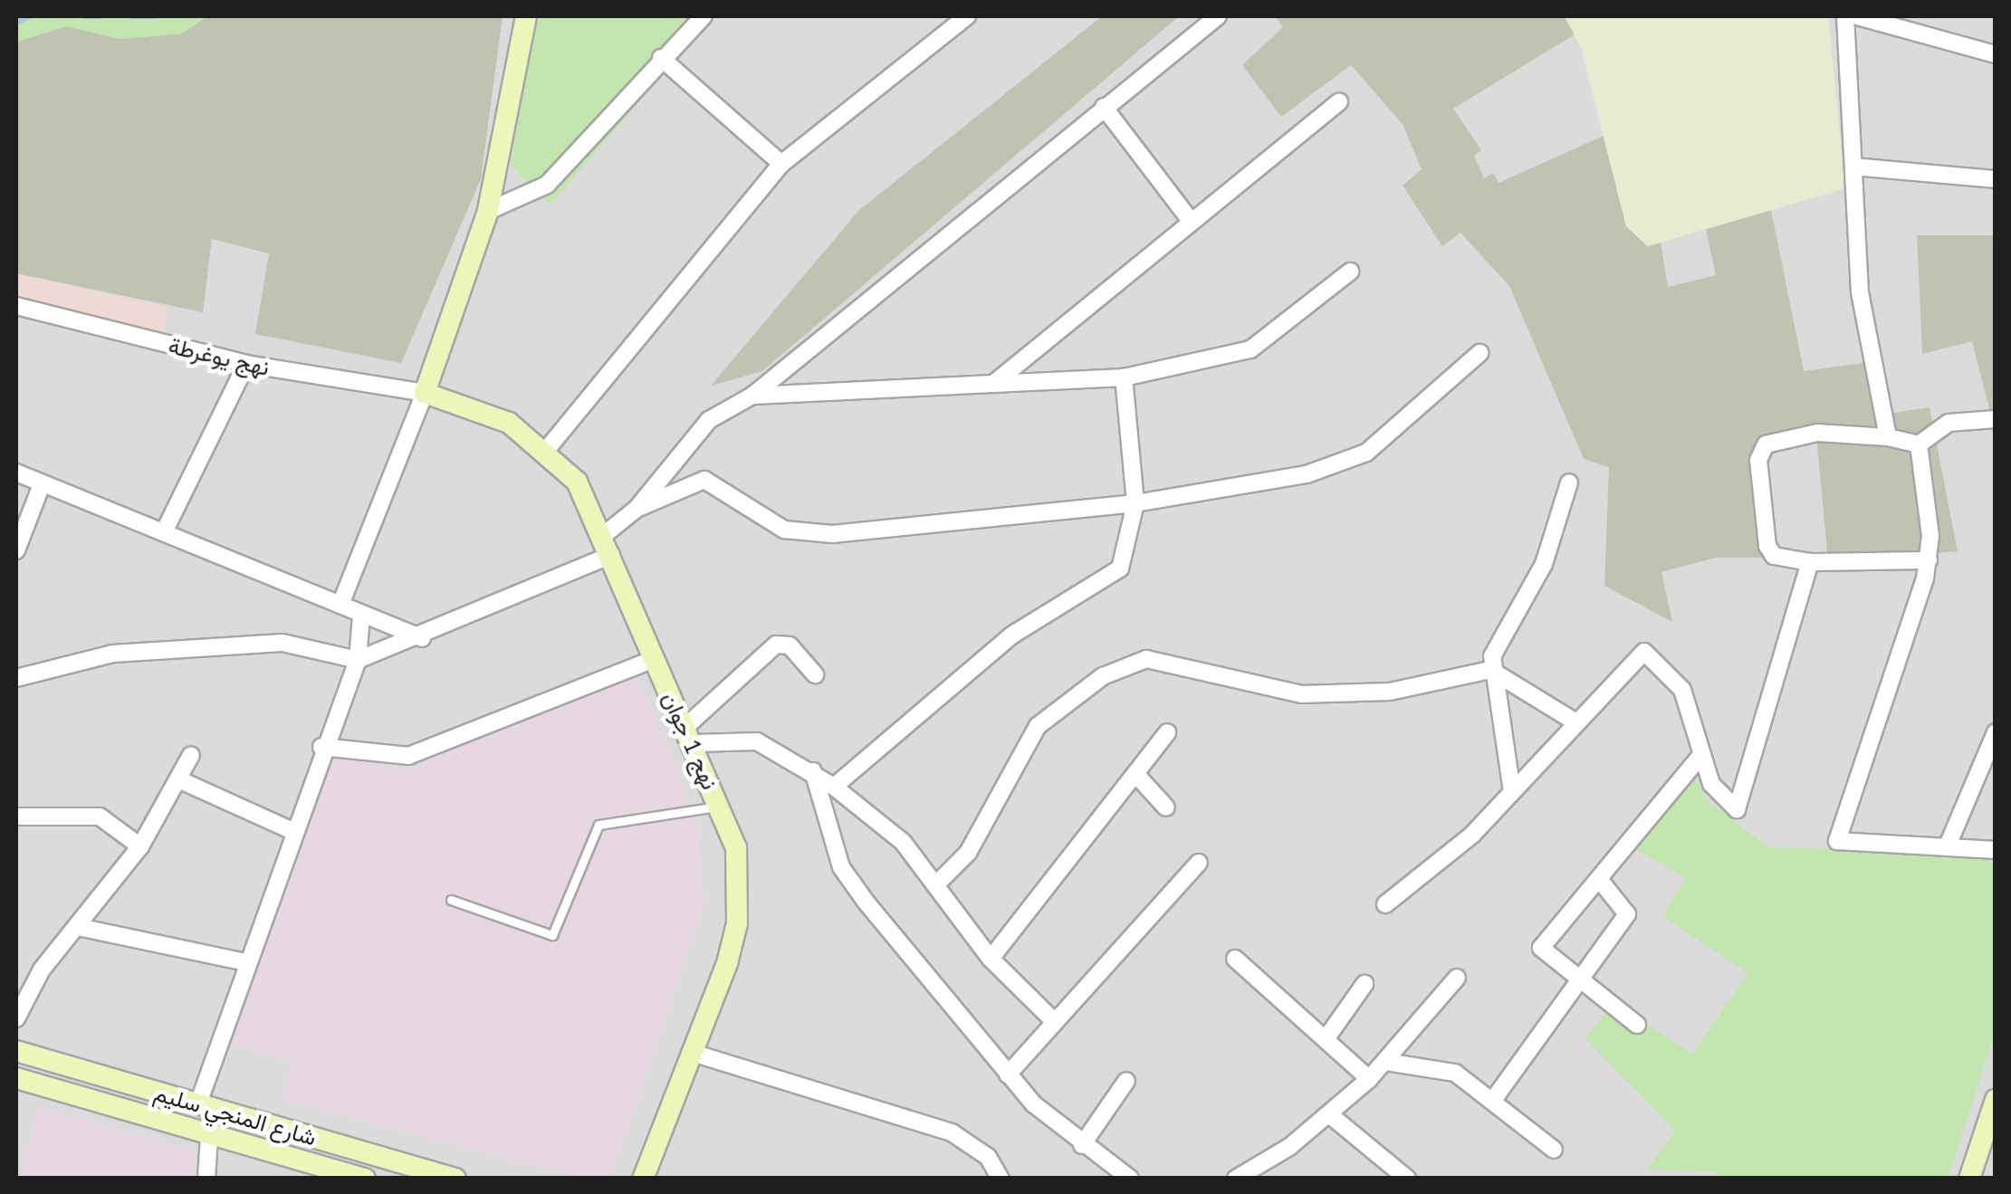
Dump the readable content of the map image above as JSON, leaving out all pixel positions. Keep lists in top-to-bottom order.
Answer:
{
  "streets": {
    "street": ["نهج يوغرطة", "نهج 1 جوان", "شارع المنجي سليم"]
  },
  "crossings": [
    ["نهج يوغرطة", "نهج 1 جوان"]
  ]
}
